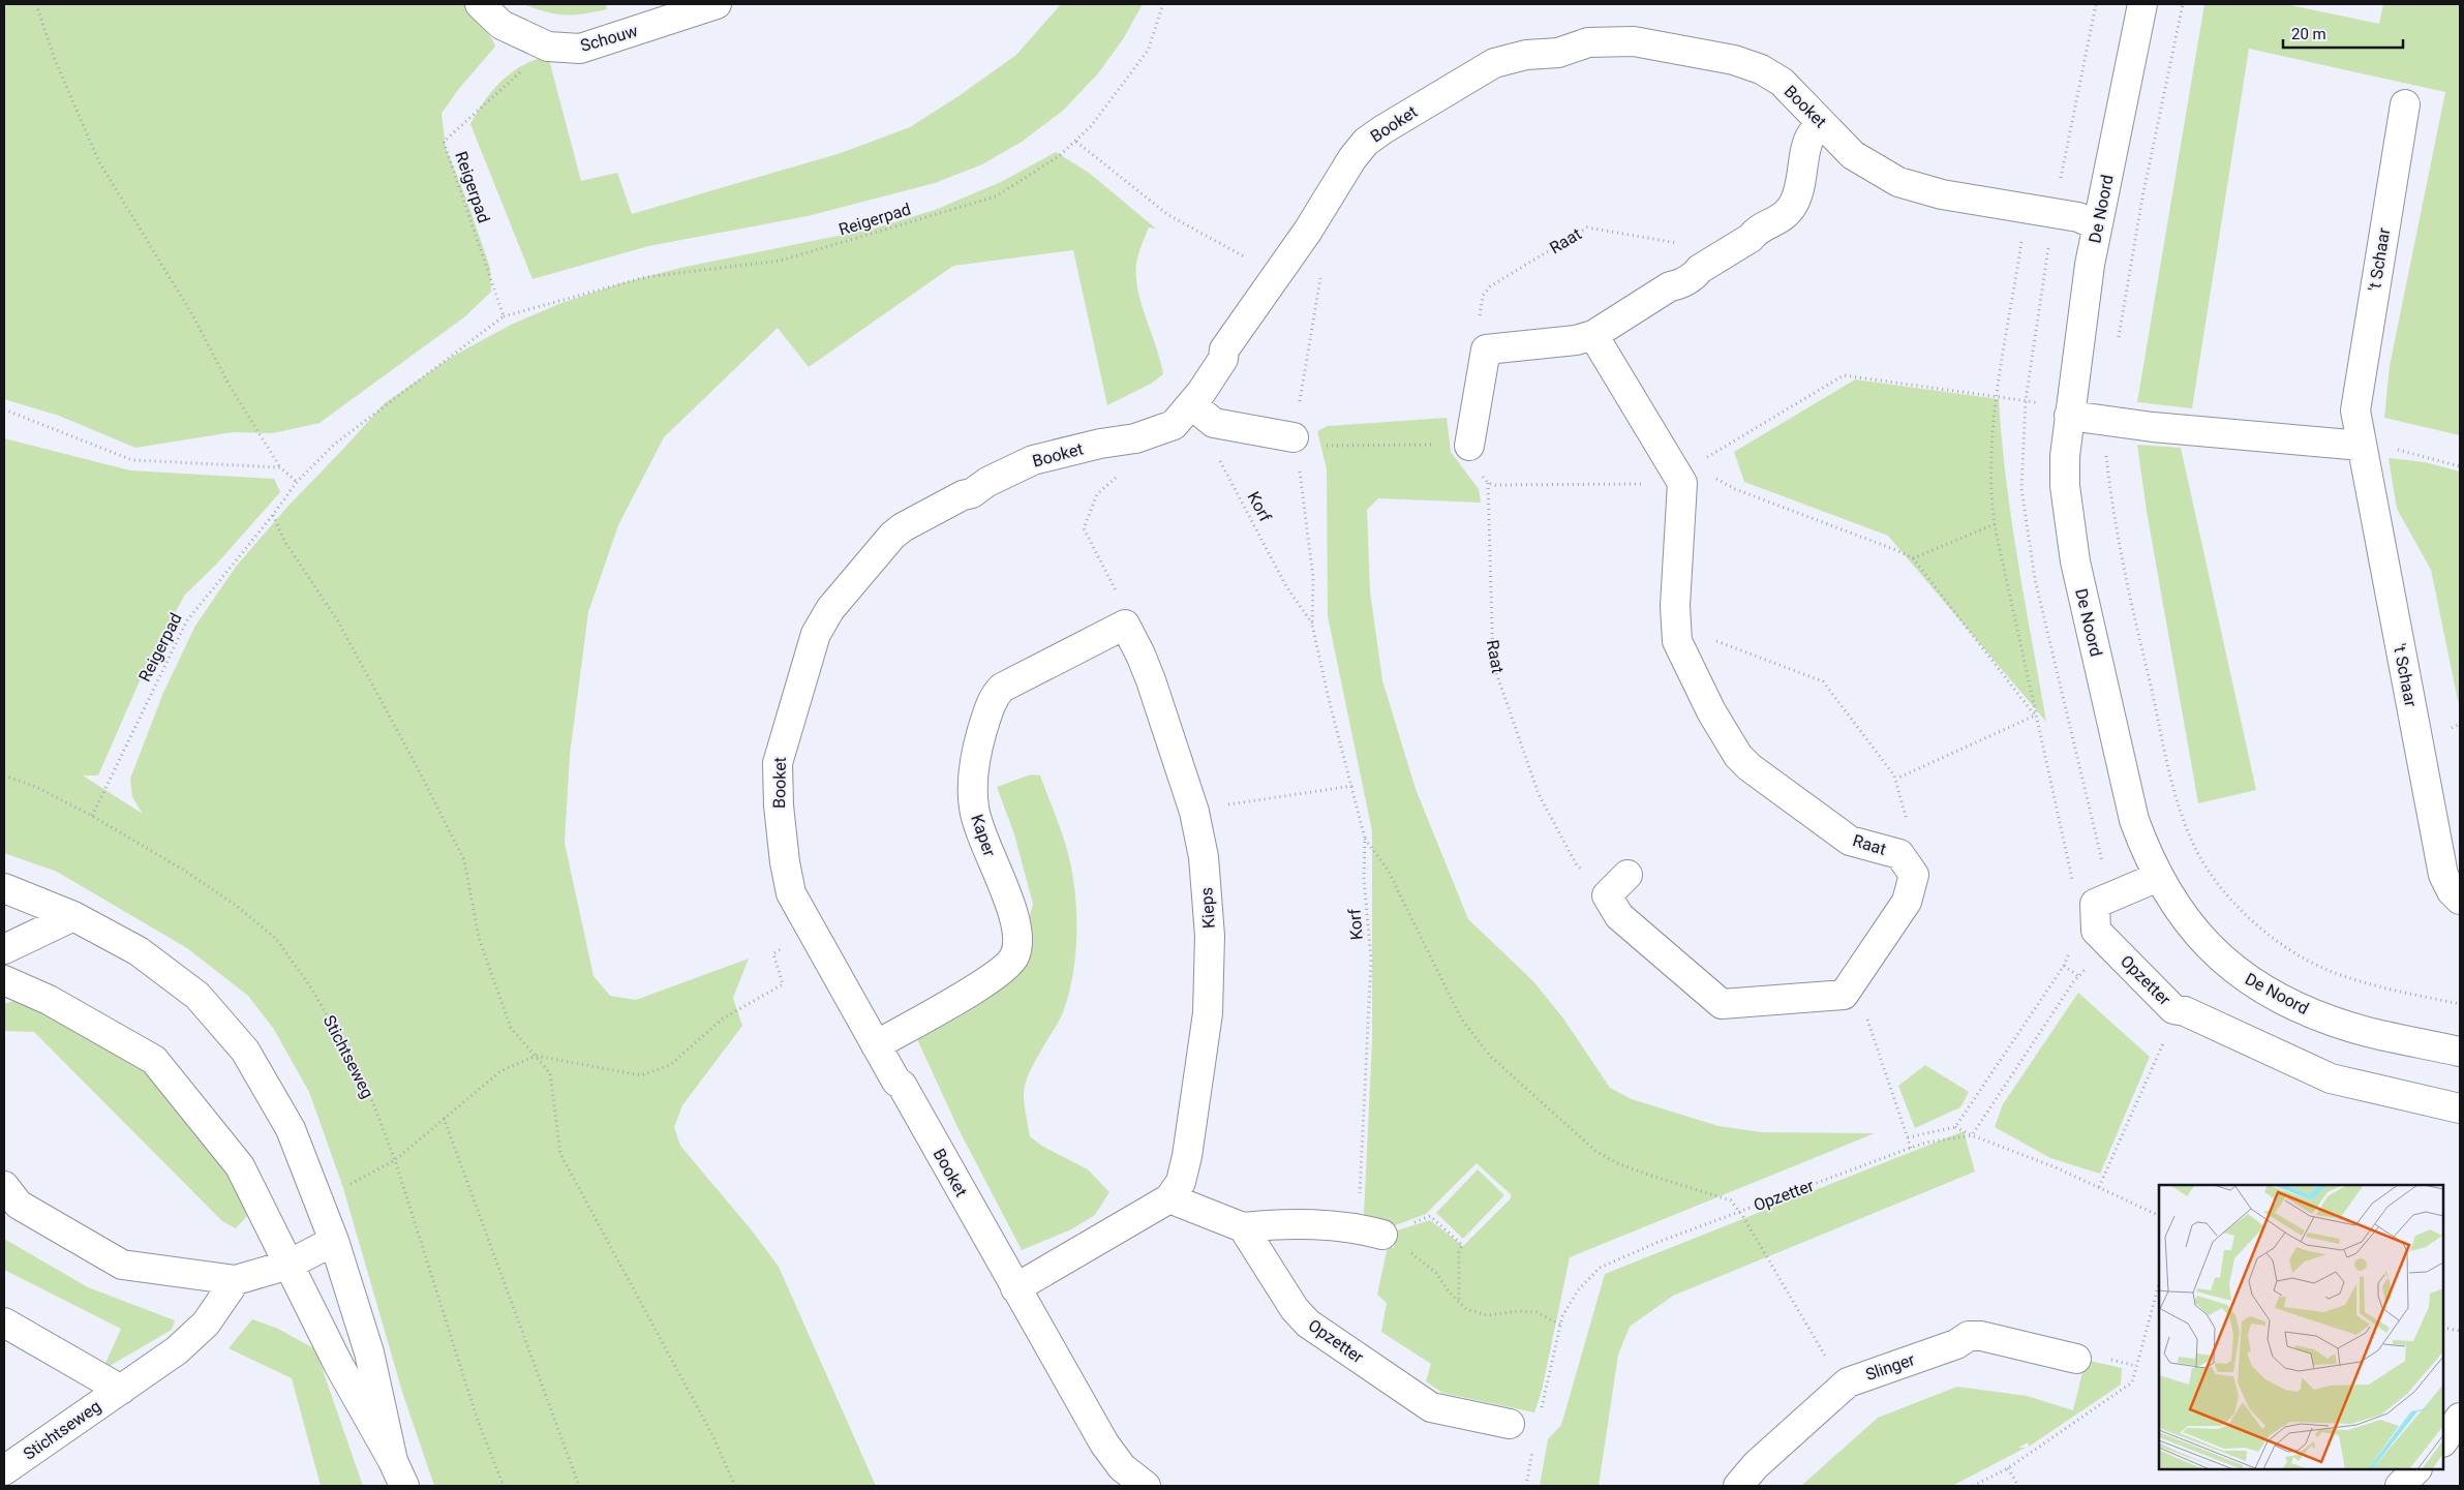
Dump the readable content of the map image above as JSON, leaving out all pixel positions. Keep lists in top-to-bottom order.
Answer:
{
  "streets": {
    "street": [
      "Schouw",
      "Booket",
      "De Noord",
      "Raat",
      "'t Schaar",
      "Kaper",
      "Kieps",
      "Opzetter",
      "Stichtseweg",
      "Slinger"
    ],
    "path": ["Reigerpad", "Korf"]
  },
  "crossings": [
    ["Schouw", "Reigerpad"],
    ["Booket", "De Noord"],
    ["Booket", "Korf"],
    ["Booket", "Kaper"],
    ["Reigerpad", "Stichtseweg"],
    ["De Noord", "Opzetter"],
    ["Kaper", "Kieps"]
  ],
  "scale_bar": "20 m"
}
